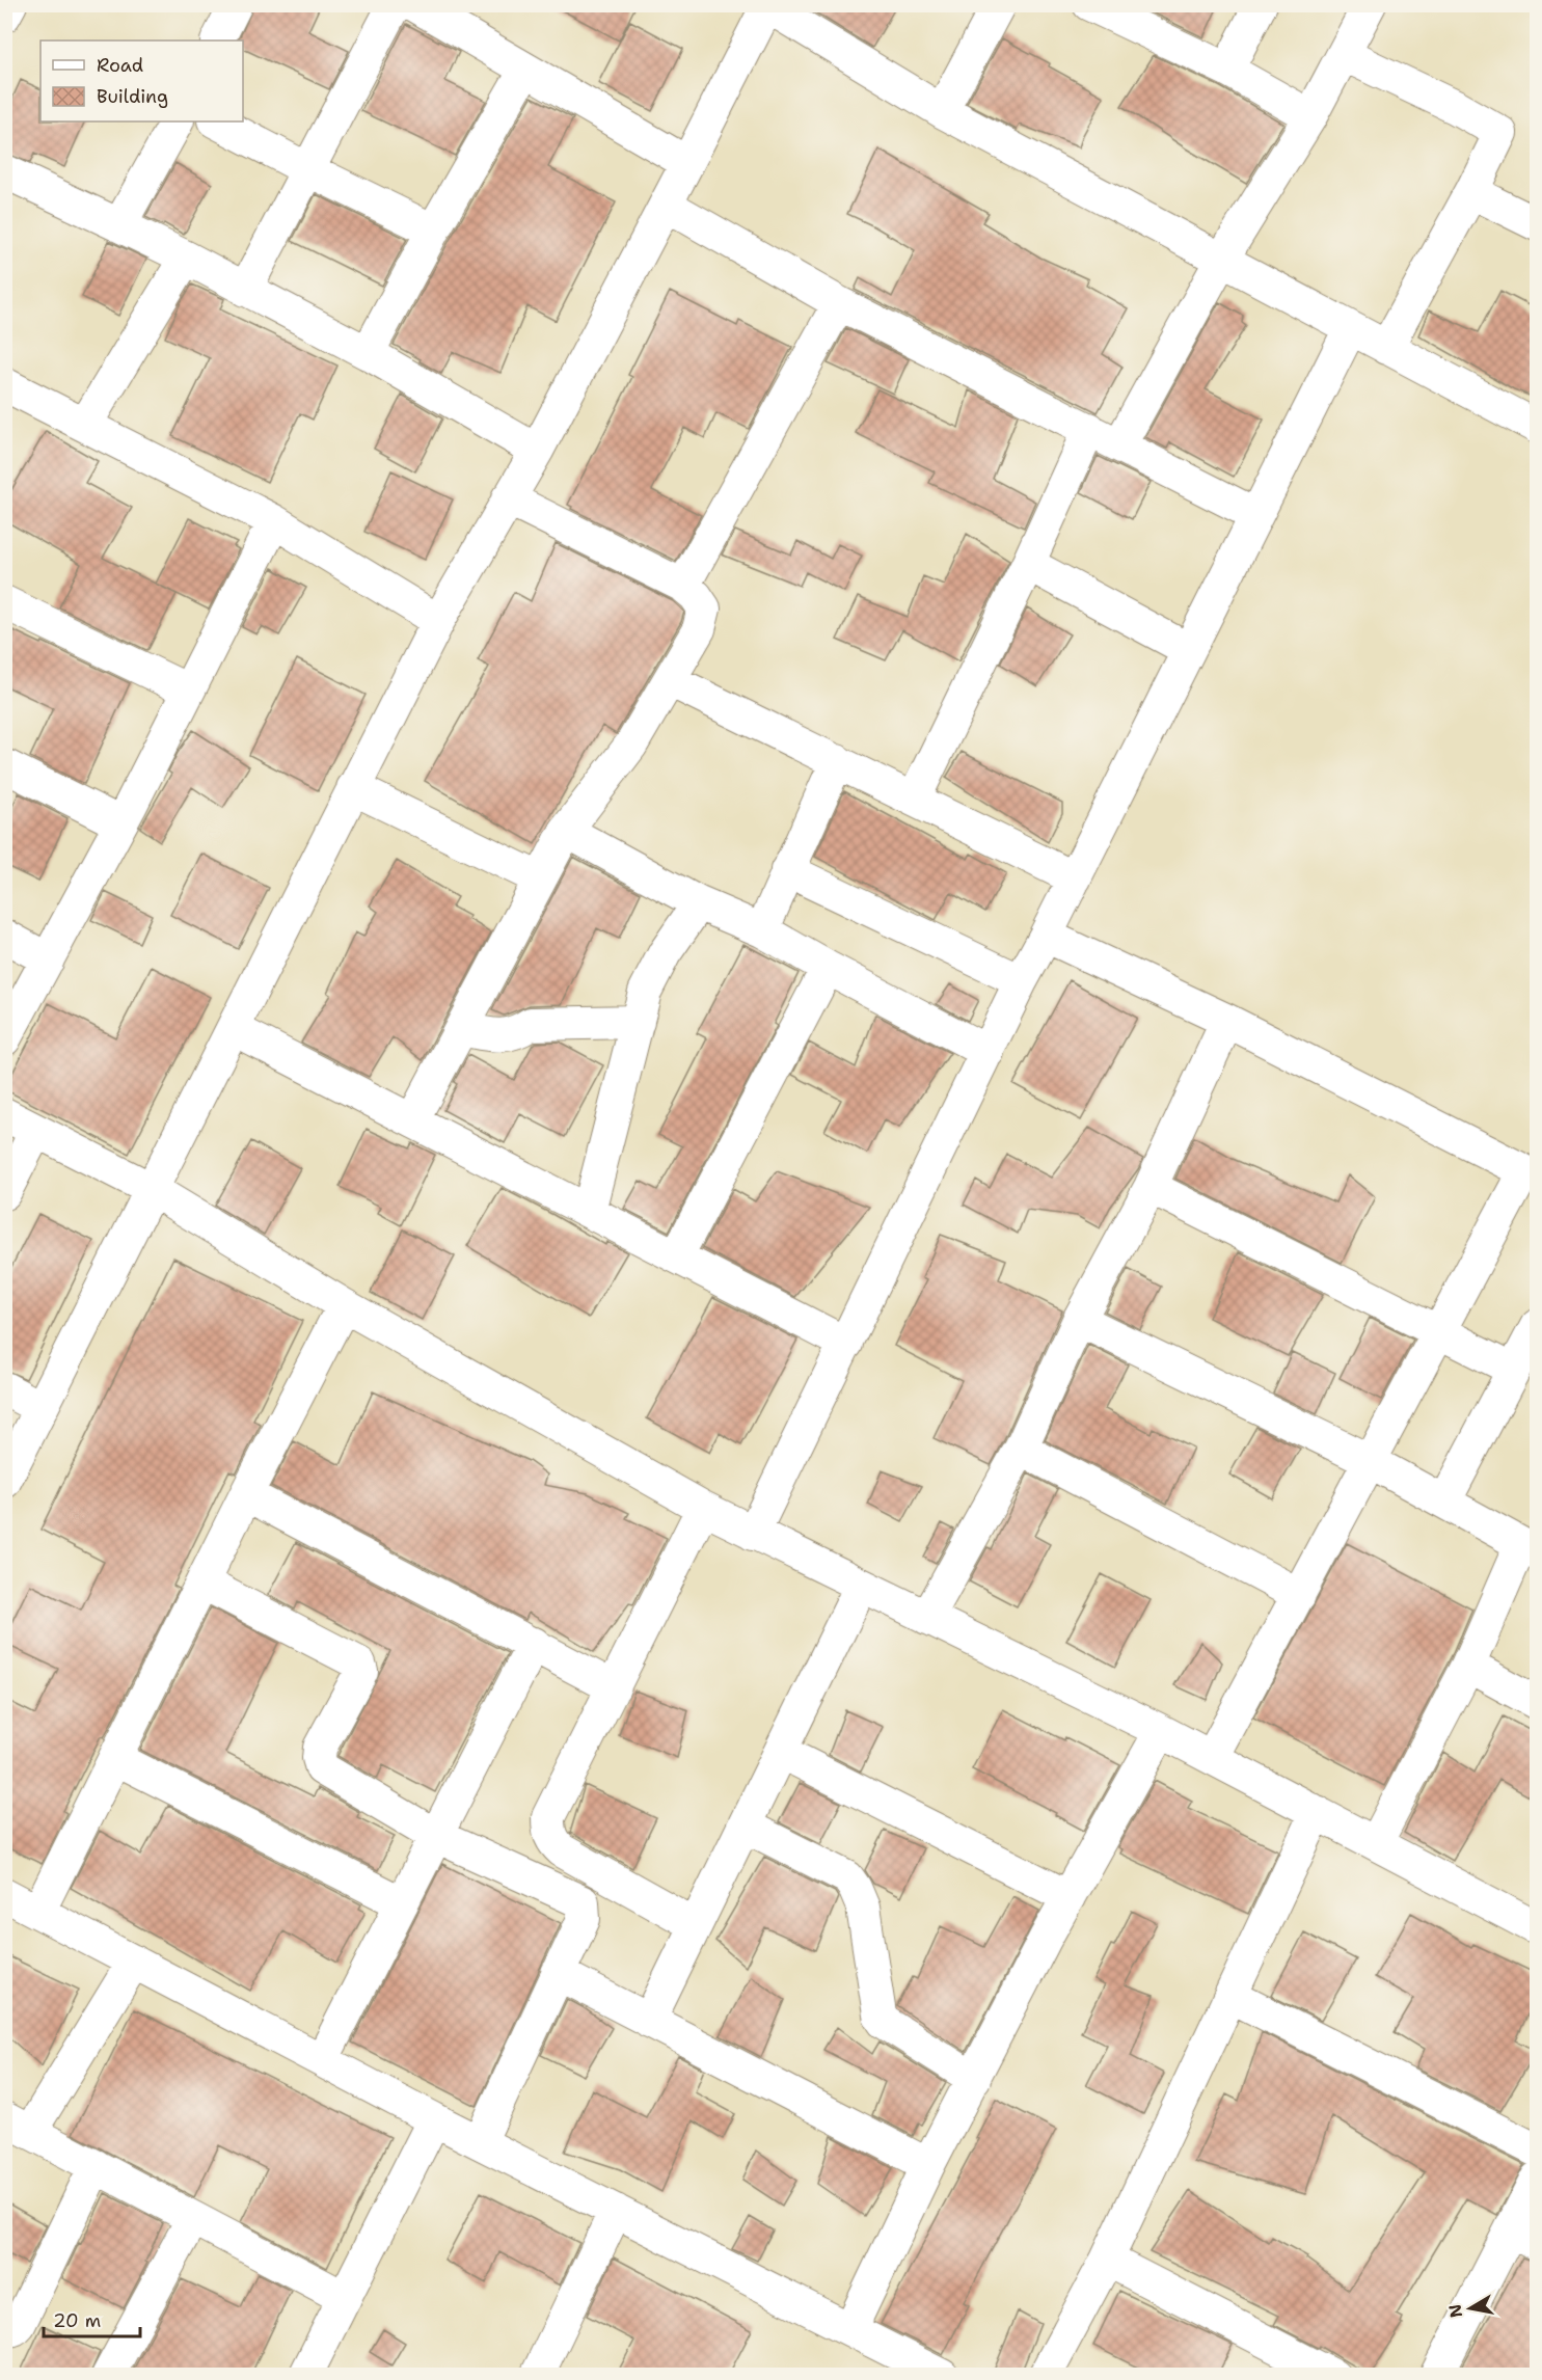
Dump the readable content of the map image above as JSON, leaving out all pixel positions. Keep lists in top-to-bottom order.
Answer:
{
  "legend": ["Road", "Building"],
  "scale_bar": "20 m",
  "north": "left"
}
